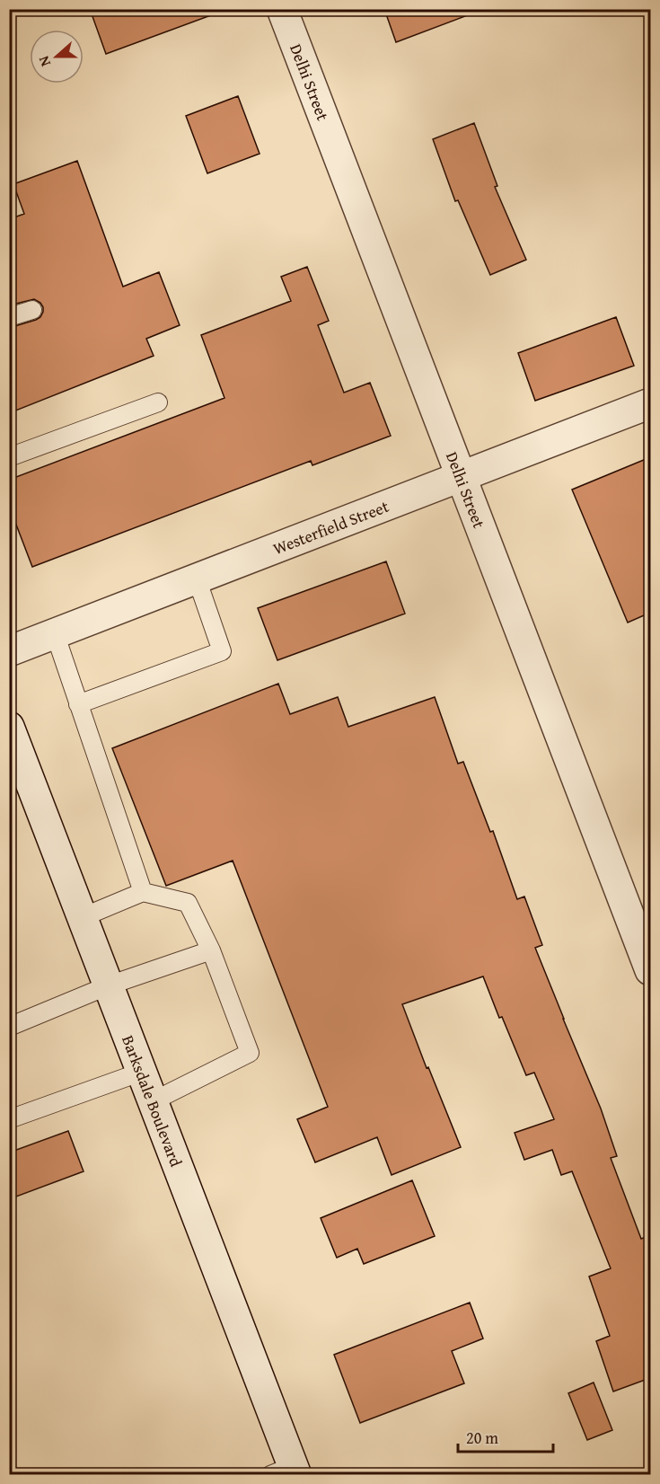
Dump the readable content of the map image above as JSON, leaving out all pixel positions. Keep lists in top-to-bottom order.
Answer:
{
  "streets": {
    "street": ["Delhi Street", "Westerfield Street", "Barksdale Boulevard"]
  },
  "crossings": [
    ["Delhi Street", "Westerfield Street"]
  ],
  "scale_bar": "20 m",
  "north": "left"
}
